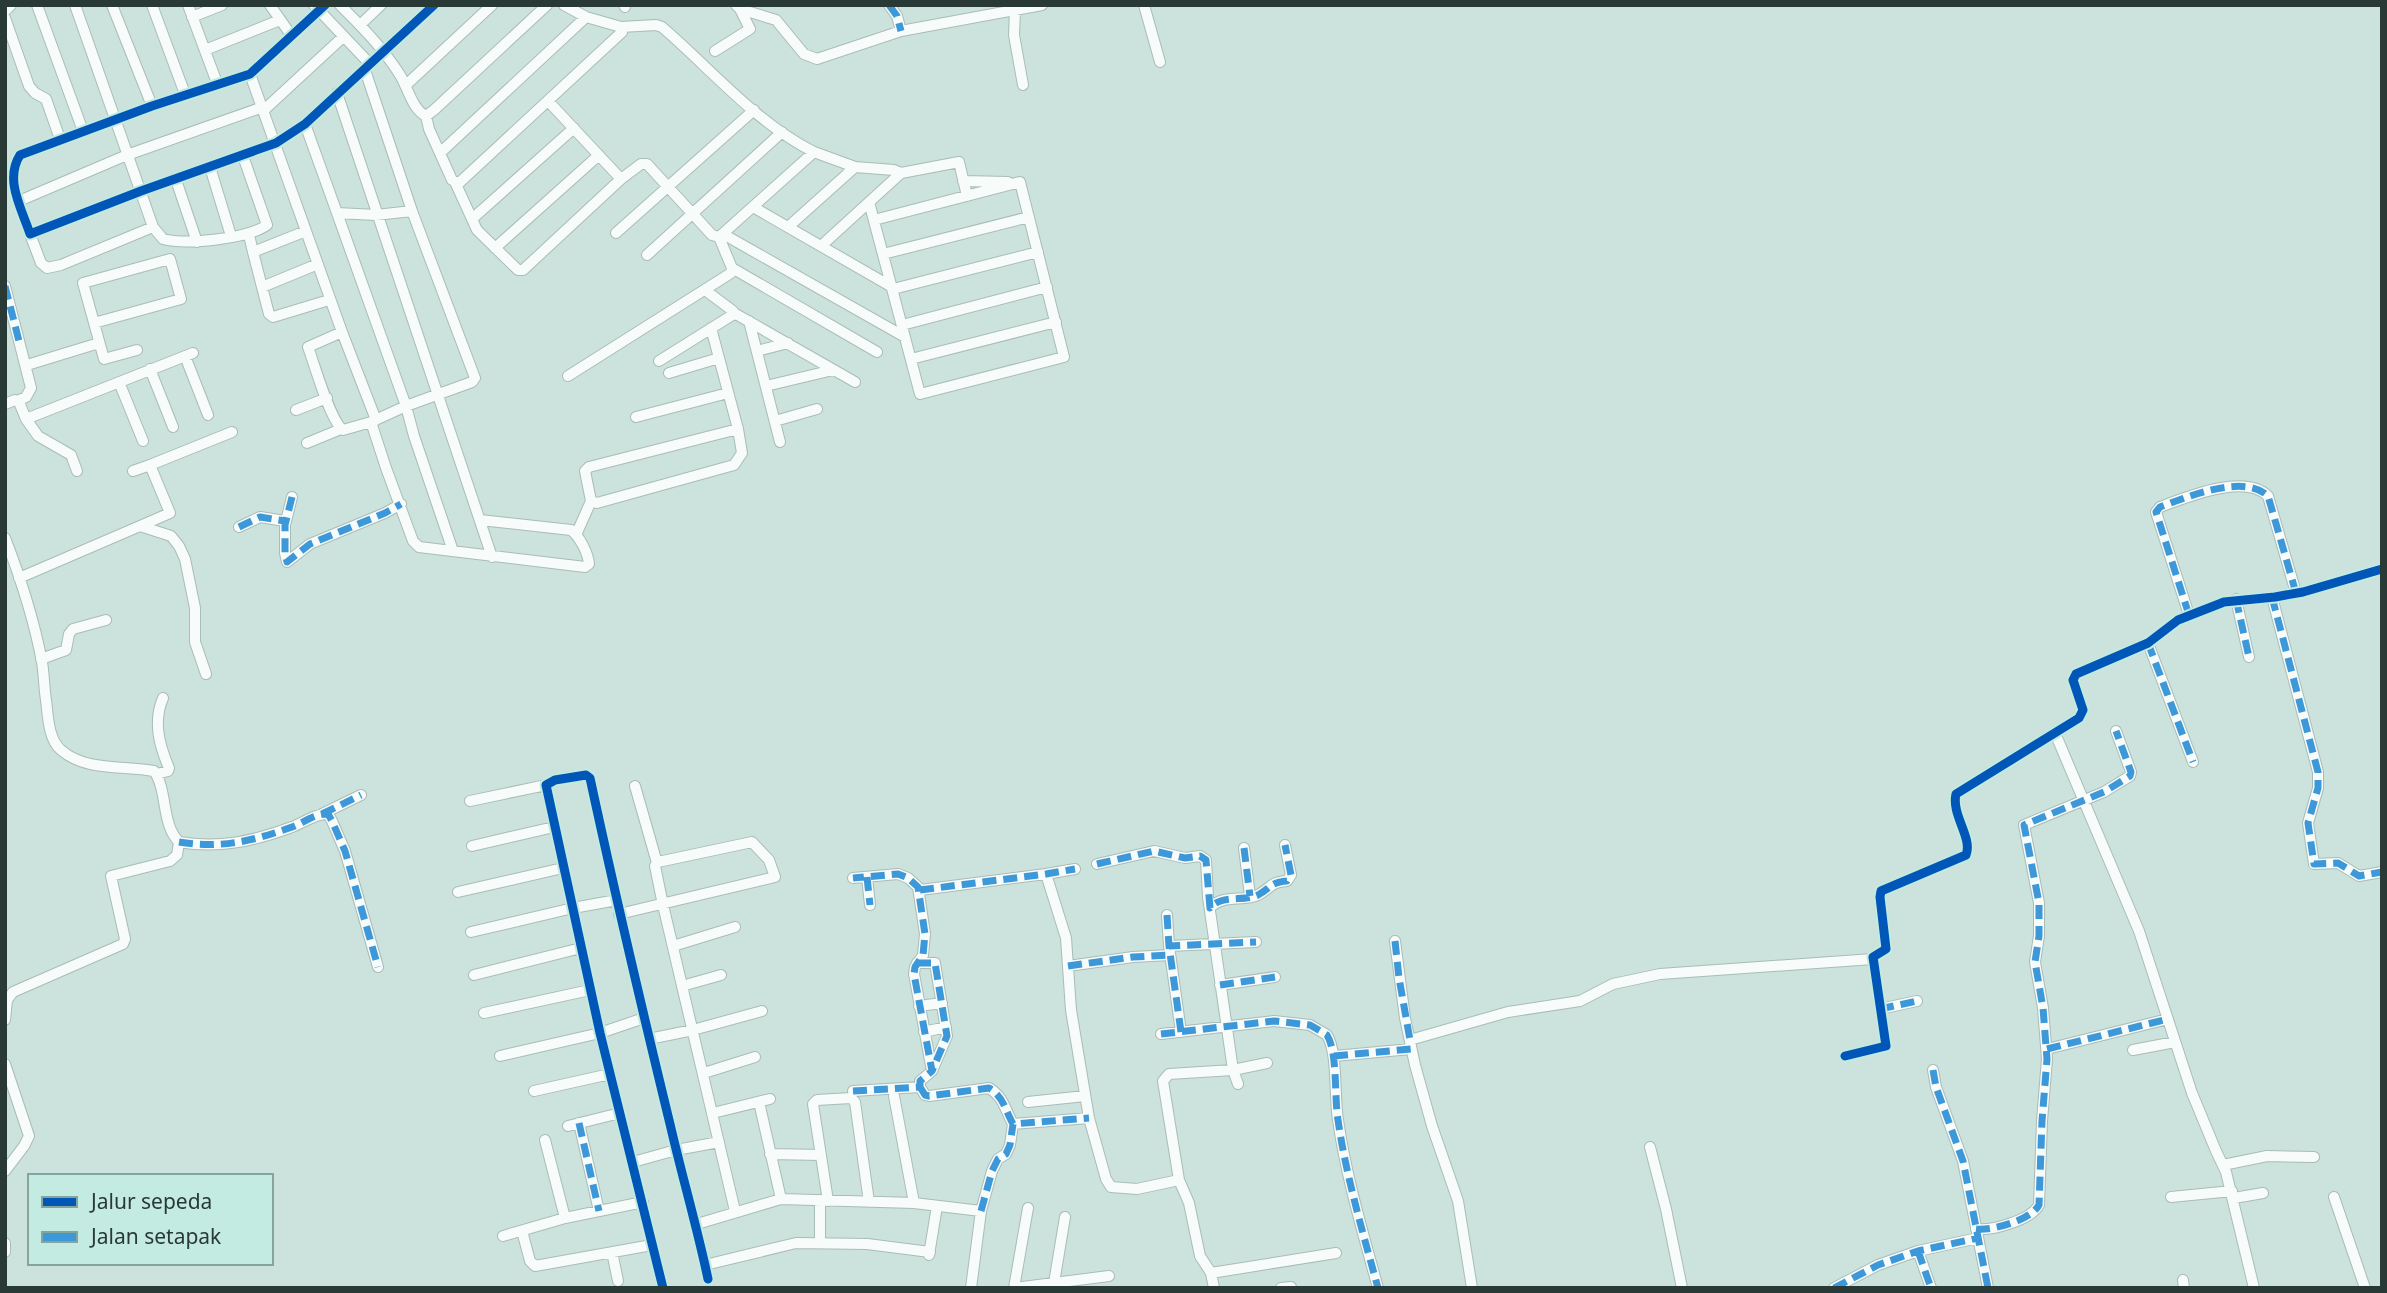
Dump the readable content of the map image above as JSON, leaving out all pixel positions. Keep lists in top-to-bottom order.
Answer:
{
  "legend": ["Jalur sepeda", "Jalan setapak"]
}
